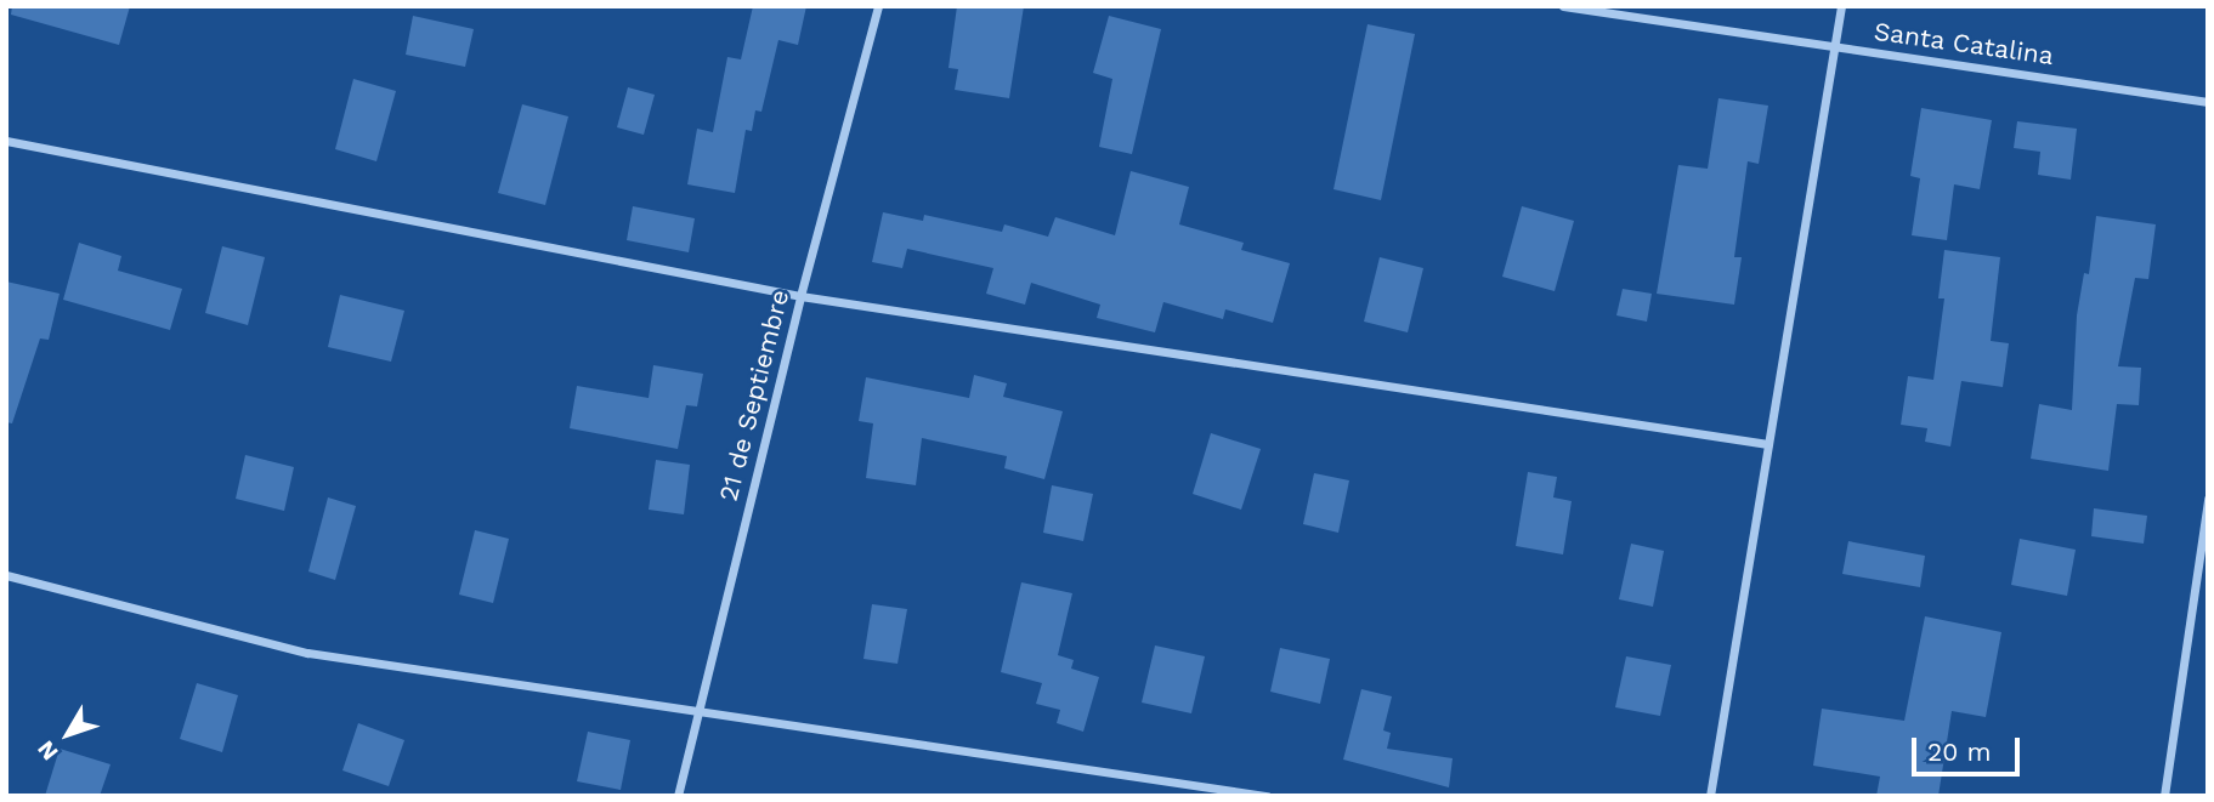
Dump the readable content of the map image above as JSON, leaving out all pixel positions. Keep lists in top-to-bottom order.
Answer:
{
  "streets": {
    "street": ["Santa Catalina", "21 de Septiembre"]
  },
  "scale_bar": "20 m",
  "north": "bottom left"
}
